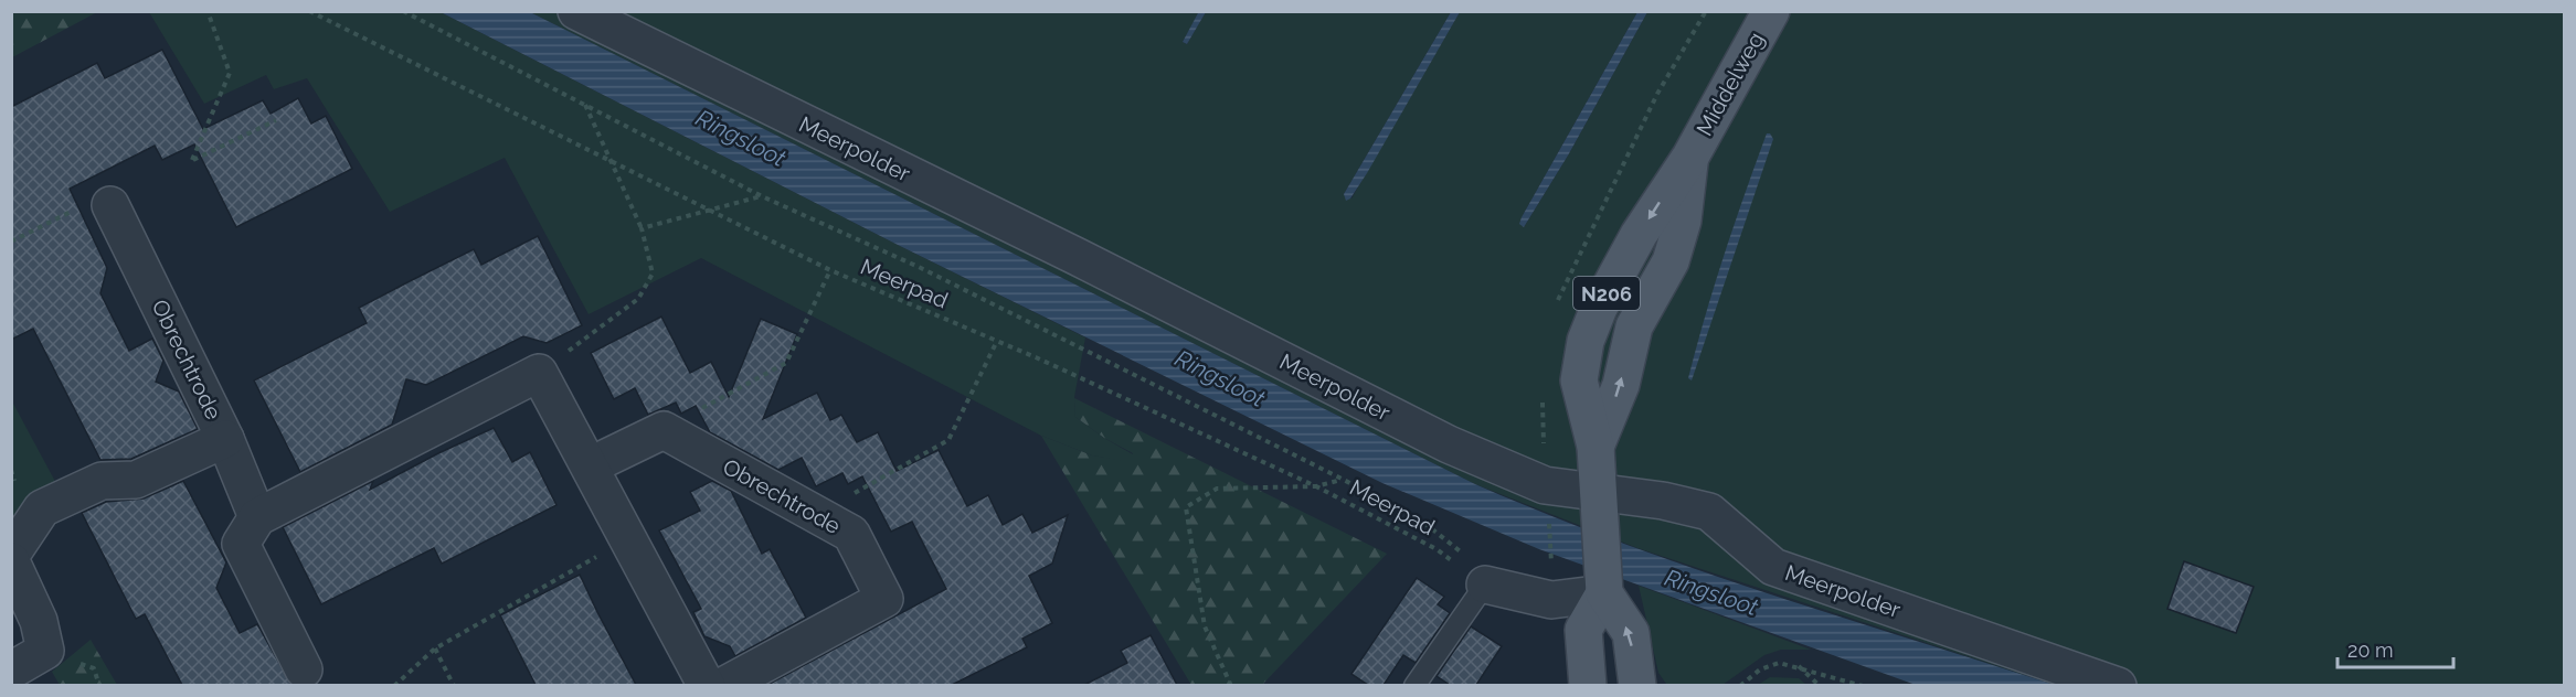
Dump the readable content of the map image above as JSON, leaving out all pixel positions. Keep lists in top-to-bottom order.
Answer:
{
  "streets": {
    "main road": ["Middelweg", "N206"],
    "street": ["Meerpolder", "Obrechtrode"],
    "path": ["Meerpad"]
  },
  "crossings": [
    ["Middelweg", "Meerpolder"],
    ["Middelweg", "N206"],
    ["Meerpolder", "N206"]
  ],
  "water": ["Ringsloot"],
  "scale_bar": "20 m"
}
